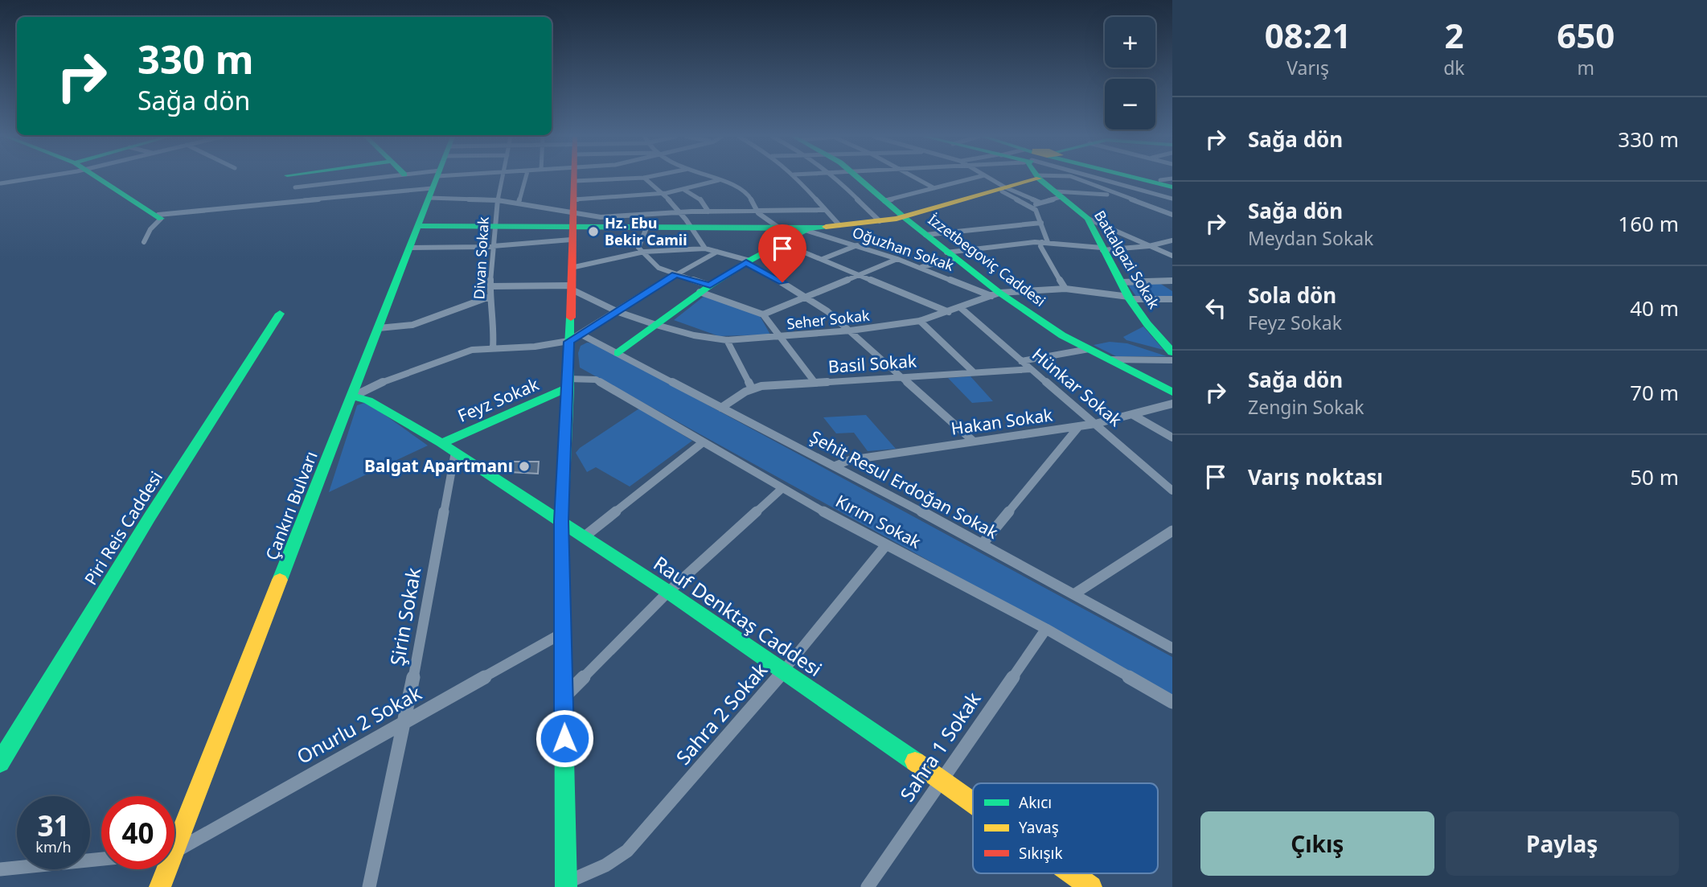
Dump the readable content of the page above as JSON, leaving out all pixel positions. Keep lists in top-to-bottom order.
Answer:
{
  "streets": {
    "street": [
      "Oğuzhan Sokak",
      "Divan Sokak",
      "Battalgazi Sokak",
      "İzzetbegoviç Caddesi",
      "Seher Sokak",
      "Basil Sokak",
      "Hünkar Sokak",
      "Feyz Sokak",
      "Hakan Sokak",
      "Şehit Resul Erdoğan Sokak",
      "Çankırı Bulvarı",
      "Kırım Sokak",
      "Piri Reis Caddesi",
      "Şirin Sokak",
      "Rauf Denktaş Caddesi",
      "Sahra 2 Sokak",
      "Onurlu 2 Sokak",
      "Sahra 1 Sokak"
    ]
  },
  "crossings": [
    ["Oğuzhan Sokak", "İzzetbegoviç Caddesi"],
    ["Oğuzhan Sokak", "Seher Sokak"],
    ["İzzetbegoviç Caddesi", "Seher Sokak"],
    ["Seher Sokak", "Hünkar Sokak"],
    ["Basil Sokak", "Hünkar Sokak"],
    ["Basil Sokak", "Şehit Resul Erdoğan Sokak"],
    ["Hünkar Sokak", "Hakan Sokak"],
    ["Feyz Sokak", "Kırım Sokak"],
    ["Feyz Sokak", "Rauf Denktaş Caddesi"],
    ["Hakan Sokak", "Şehit Resul Erdoğan Sokak"],
    ["Çankırı Bulvarı", "Rauf Denktaş Caddesi"],
    ["Kırım Sokak", "Sahra 2 Sokak"],
    ["Kırım Sokak", "Sahra 1 Sokak"],
    ["Şirin Sokak", "Rauf Denktaş Caddesi"],
    ["Şirin Sokak", "Onurlu 2 Sokak"],
    ["Rauf Denktaş Caddesi", "Sahra 2 Sokak"],
    ["Rauf Denktaş Caddesi", "Sahra 1 Sokak"]
  ],
  "places": ["Hz. Ebu Bekir Camii", "Balgat Apartmanı"],
  "legend": ["Akıcı", "Yavaş", "Sıkışık"],
  "page": {
    "eta": [
      "08:21",
      "Varış",
      "2",
      "dk",
      "650",
      "m"
    ],
    "map_buttons": ["+", "−"],
    "turn": ["330 m", "Sağa dön"],
    "list": [
      {
        "name": "Sağa dön",
        "value": "330 m"
      },
      {
        "name": "Sağa dön",
        "note": "Meydan Sokak",
        "value": "160 m"
      },
      {
        "name": "Sola dön",
        "note": "Feyz Sokak",
        "value": "40 m"
      },
      {
        "name": "Sağa dön",
        "note": "Zengin Sokak",
        "value": "70 m"
      },
      {
        "name": "Varış noktası",
        "value": "50 m"
      }
    ],
    "speed": "31 km/h",
    "limit": "40",
    "buttons": ["Çıkış", "Paylaş"]
  }
}
